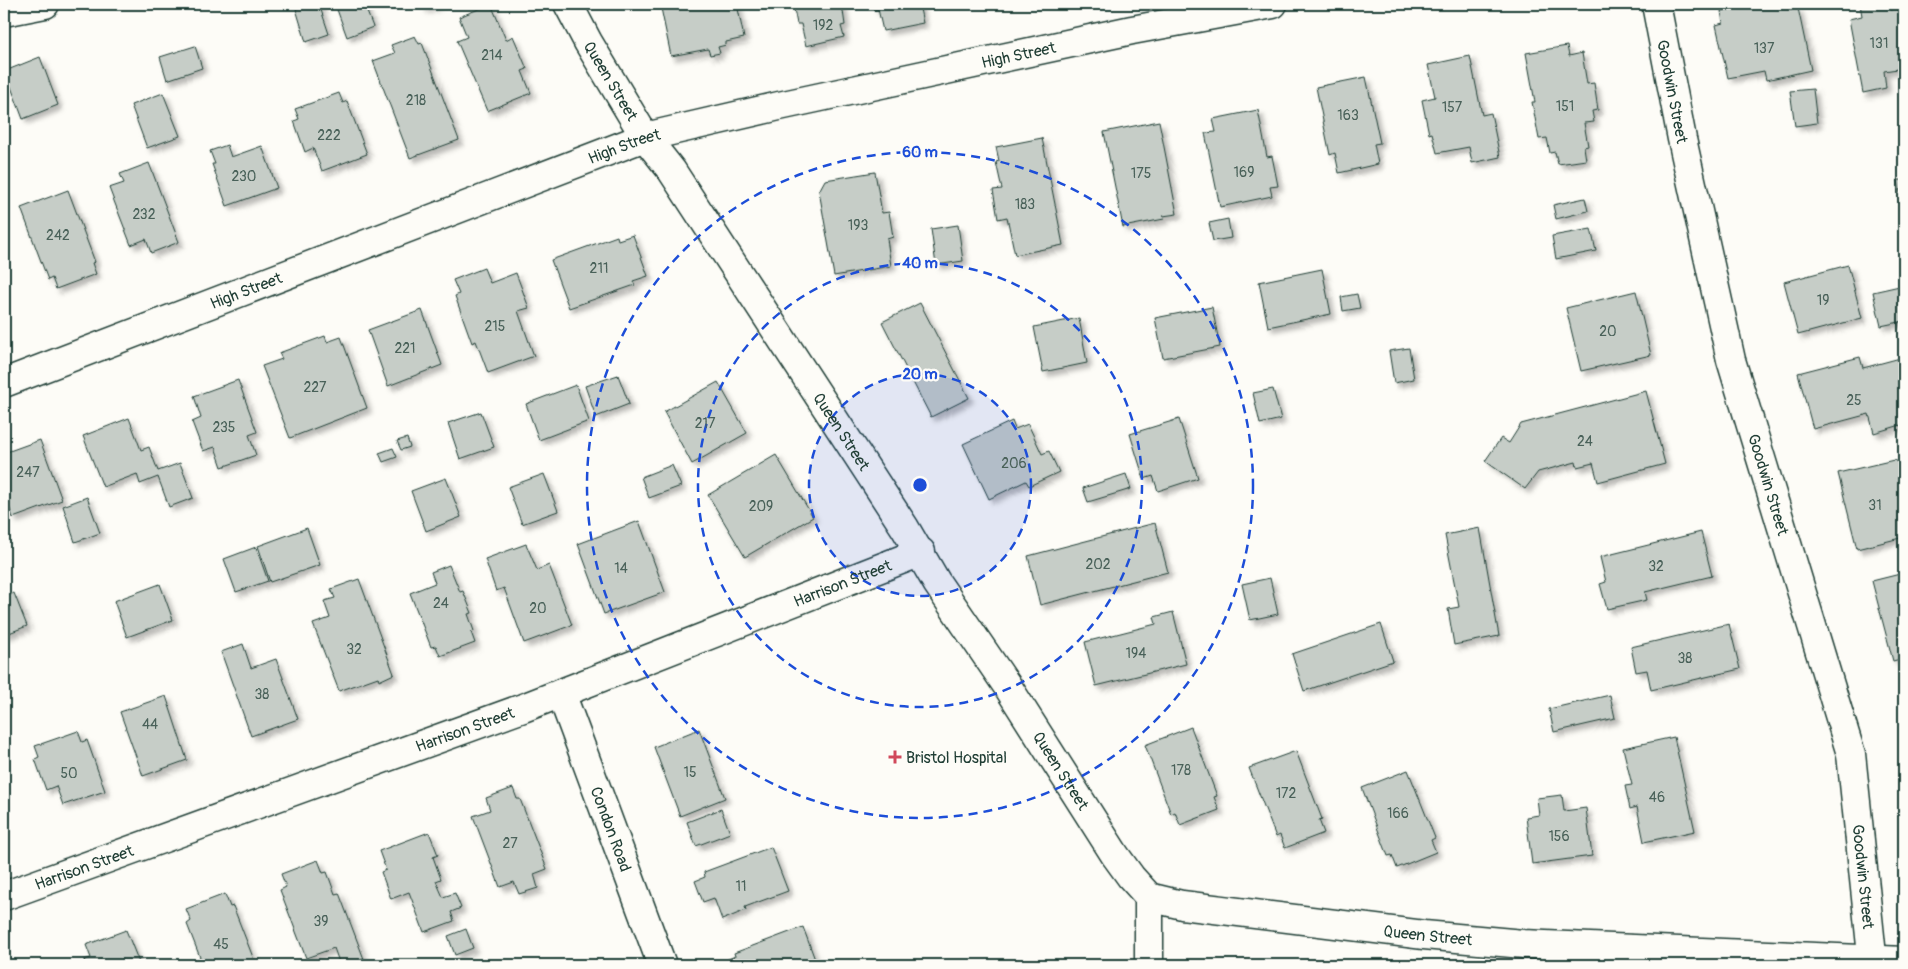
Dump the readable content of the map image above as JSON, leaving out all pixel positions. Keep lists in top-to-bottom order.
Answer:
{
  "streets": {
    "street": [
      "High Street",
      "Queen Street",
      "Goodwin Street",
      "Harrison Street",
      "Condon Road"
    ]
  },
  "crossings": [
    ["High Street", "Queen Street"],
    ["Queen Street", "Goodwin Street"],
    ["Queen Street", "Harrison Street"],
    ["Harrison Street", "Condon Road"]
  ],
  "places": {
    "health": ["Bristol Hospital"]
  },
  "house_numbers": [
    "192",
    "131",
    "137",
    "214",
    "218",
    "151",
    "157",
    "163",
    "222",
    "169",
    "175",
    "230",
    "183",
    "232",
    "193",
    "242",
    "211",
    "19",
    "215",
    "20",
    "221",
    "227",
    "25",
    "217",
    "235",
    "24",
    "206",
    "247",
    "31",
    "209",
    "202",
    "32",
    "14",
    "24",
    "20",
    "32",
    "194",
    "38",
    "38",
    "44",
    "178",
    "15",
    "50",
    "172",
    "46",
    "166",
    "156",
    "27",
    "11",
    "39",
    "45"
  ],
  "rings": ["60 m", "40 m", "20 m"]
}
